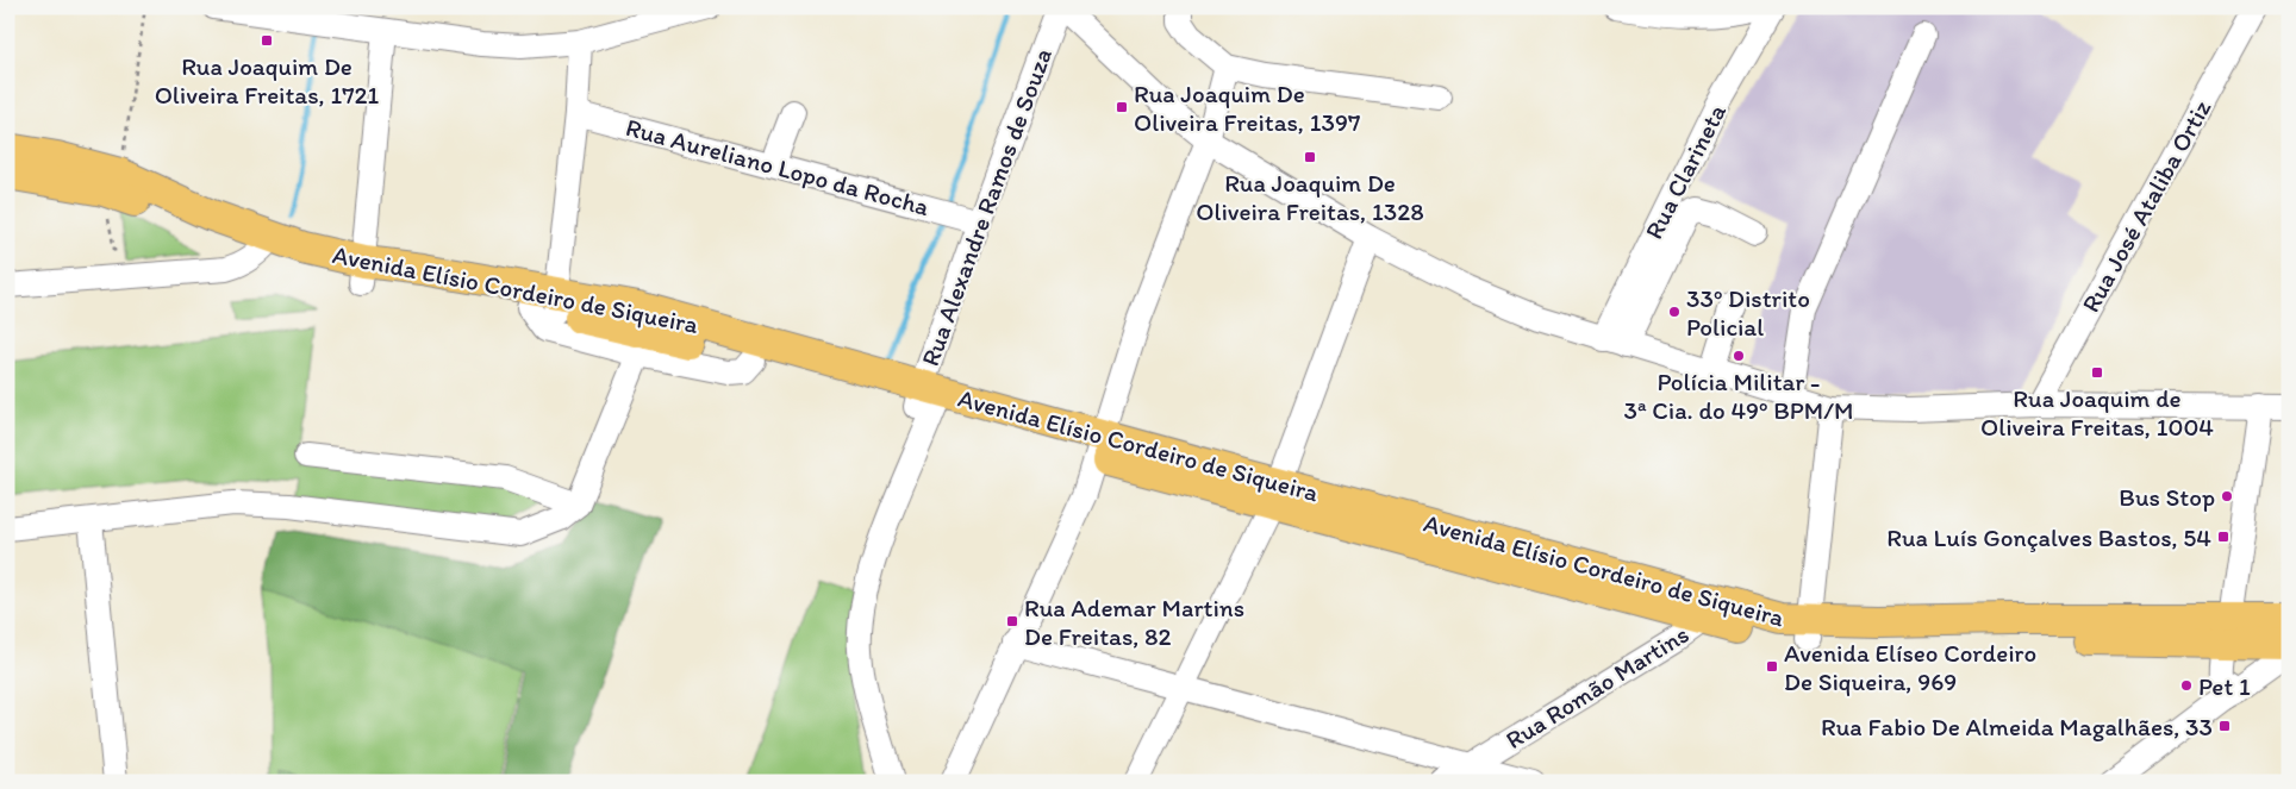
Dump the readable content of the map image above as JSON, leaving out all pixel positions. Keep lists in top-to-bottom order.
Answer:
{
  "streets": {
    "main road": ["Avenida Elísio Cordeiro de Siqueira"],
    "street": [
      "Rua Aureliano Lopo da Rocha",
      "Rua Clarineta",
      "Rua José Ataliba Ortiz",
      "Rua Alexandre Ramos de Souza",
      "Rua Romão Martins"
    ]
  },
  "crossings": [
    ["Rua Aureliano Lopo da Rocha", "Rua Alexandre Ramos de Souza"],
    ["Rua Alexandre Ramos de Souza", "Avenida Elísio Cordeiro de Siqueira"],
    ["Avenida Elísio Cordeiro de Siqueira", "Rua Romão Martins"]
  ],
  "places": {
    "transit": [
      "Rua Joaquim De Oliveira Freitas, 1721",
      "Rua Joaquim De Oliveira Freitas, 1397",
      "Rua Joaquim De Oliveira Freitas, 1328",
      "Rua Joaquim de Oliveira Freitas, 1004",
      "Rua Luís Gonçalves Bastos, 54",
      "Rua Ademar Martins De Freitas, 82",
      "Avenida Elíseo Cordeiro De Siqueira, 969",
      "Rua Fabio De Almeida Magalhães, 33"
    ],
    "other": [
      "33º Distrito Policial",
      "Polícia Militar - 3ª Cia. do 49º BPM/M",
      "Bus Stop",
      "Pet 1"
    ]
  }
}
